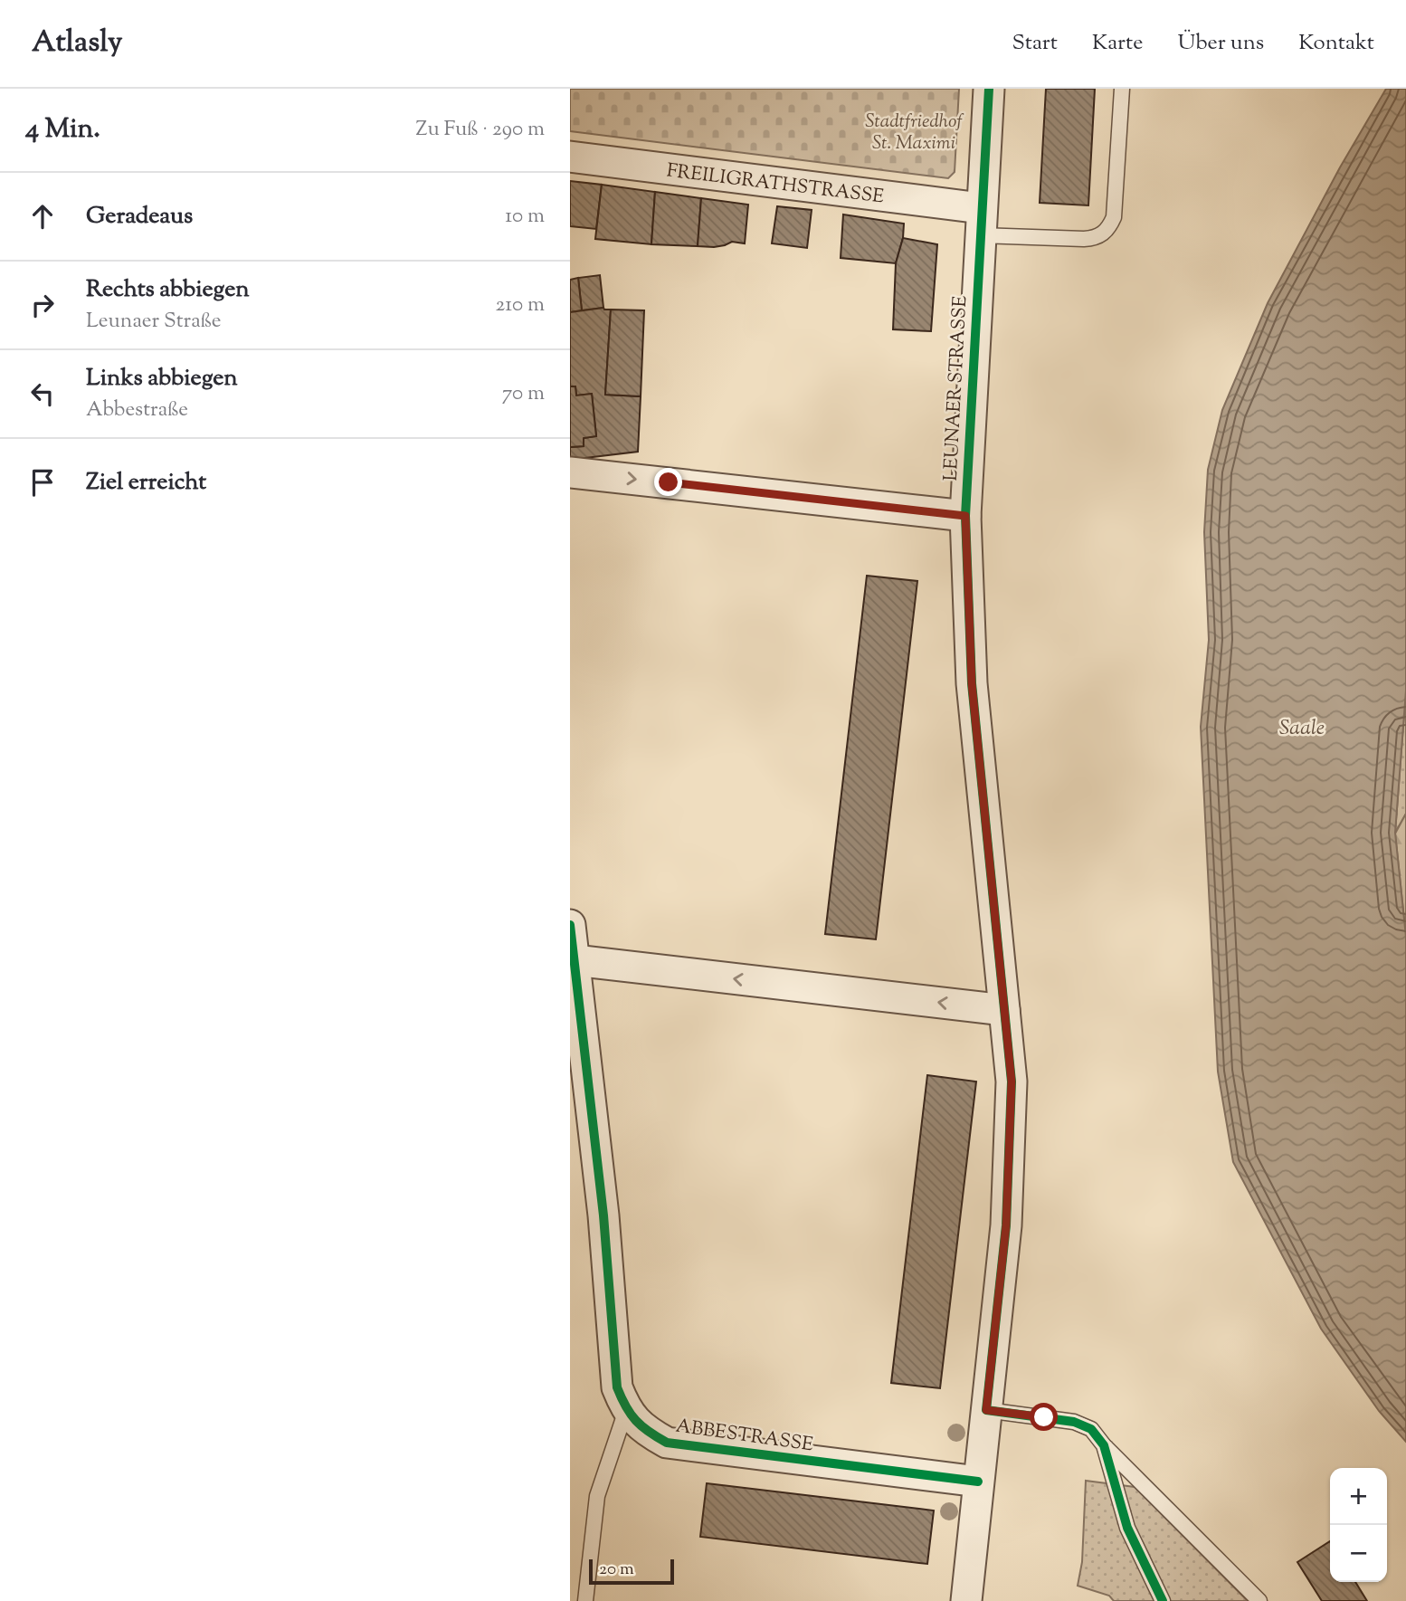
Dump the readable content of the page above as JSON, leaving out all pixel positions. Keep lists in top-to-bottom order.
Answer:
{
  "streets": {
    "street": ["FREILIGRATHSTRASSE", "LEUNAER STRASSE", "ABBESTRASSE"]
  },
  "crossings": [
    ["FREILIGRATHSTRASSE", "LEUNAER STRASSE"],
    ["LEUNAER STRASSE", "ABBESTRASSE"]
  ],
  "water": ["Saale"],
  "parks": ["Stadtfriedhof St. Maximi"],
  "scale_bar": "20 m",
  "page": {
    "header": "Atlasly",
    "nav": [
      "Start",
      "Karte",
      "Über uns",
      "Kontakt"
    ],
    "heading": ["4 Min.", "Zu Fuß · 290 m"],
    "list": [
      ["Geradeaus", "10 m"],
      ["Rechts abbiegen", "Leunaer Straße", "210 m"],
      ["Links abbiegen", "Abbestraße", "70 m"],
      "Ziel erreicht"
    ],
    "map_buttons": ["+", "−"],
    "scale": "20 m"
  }
}
